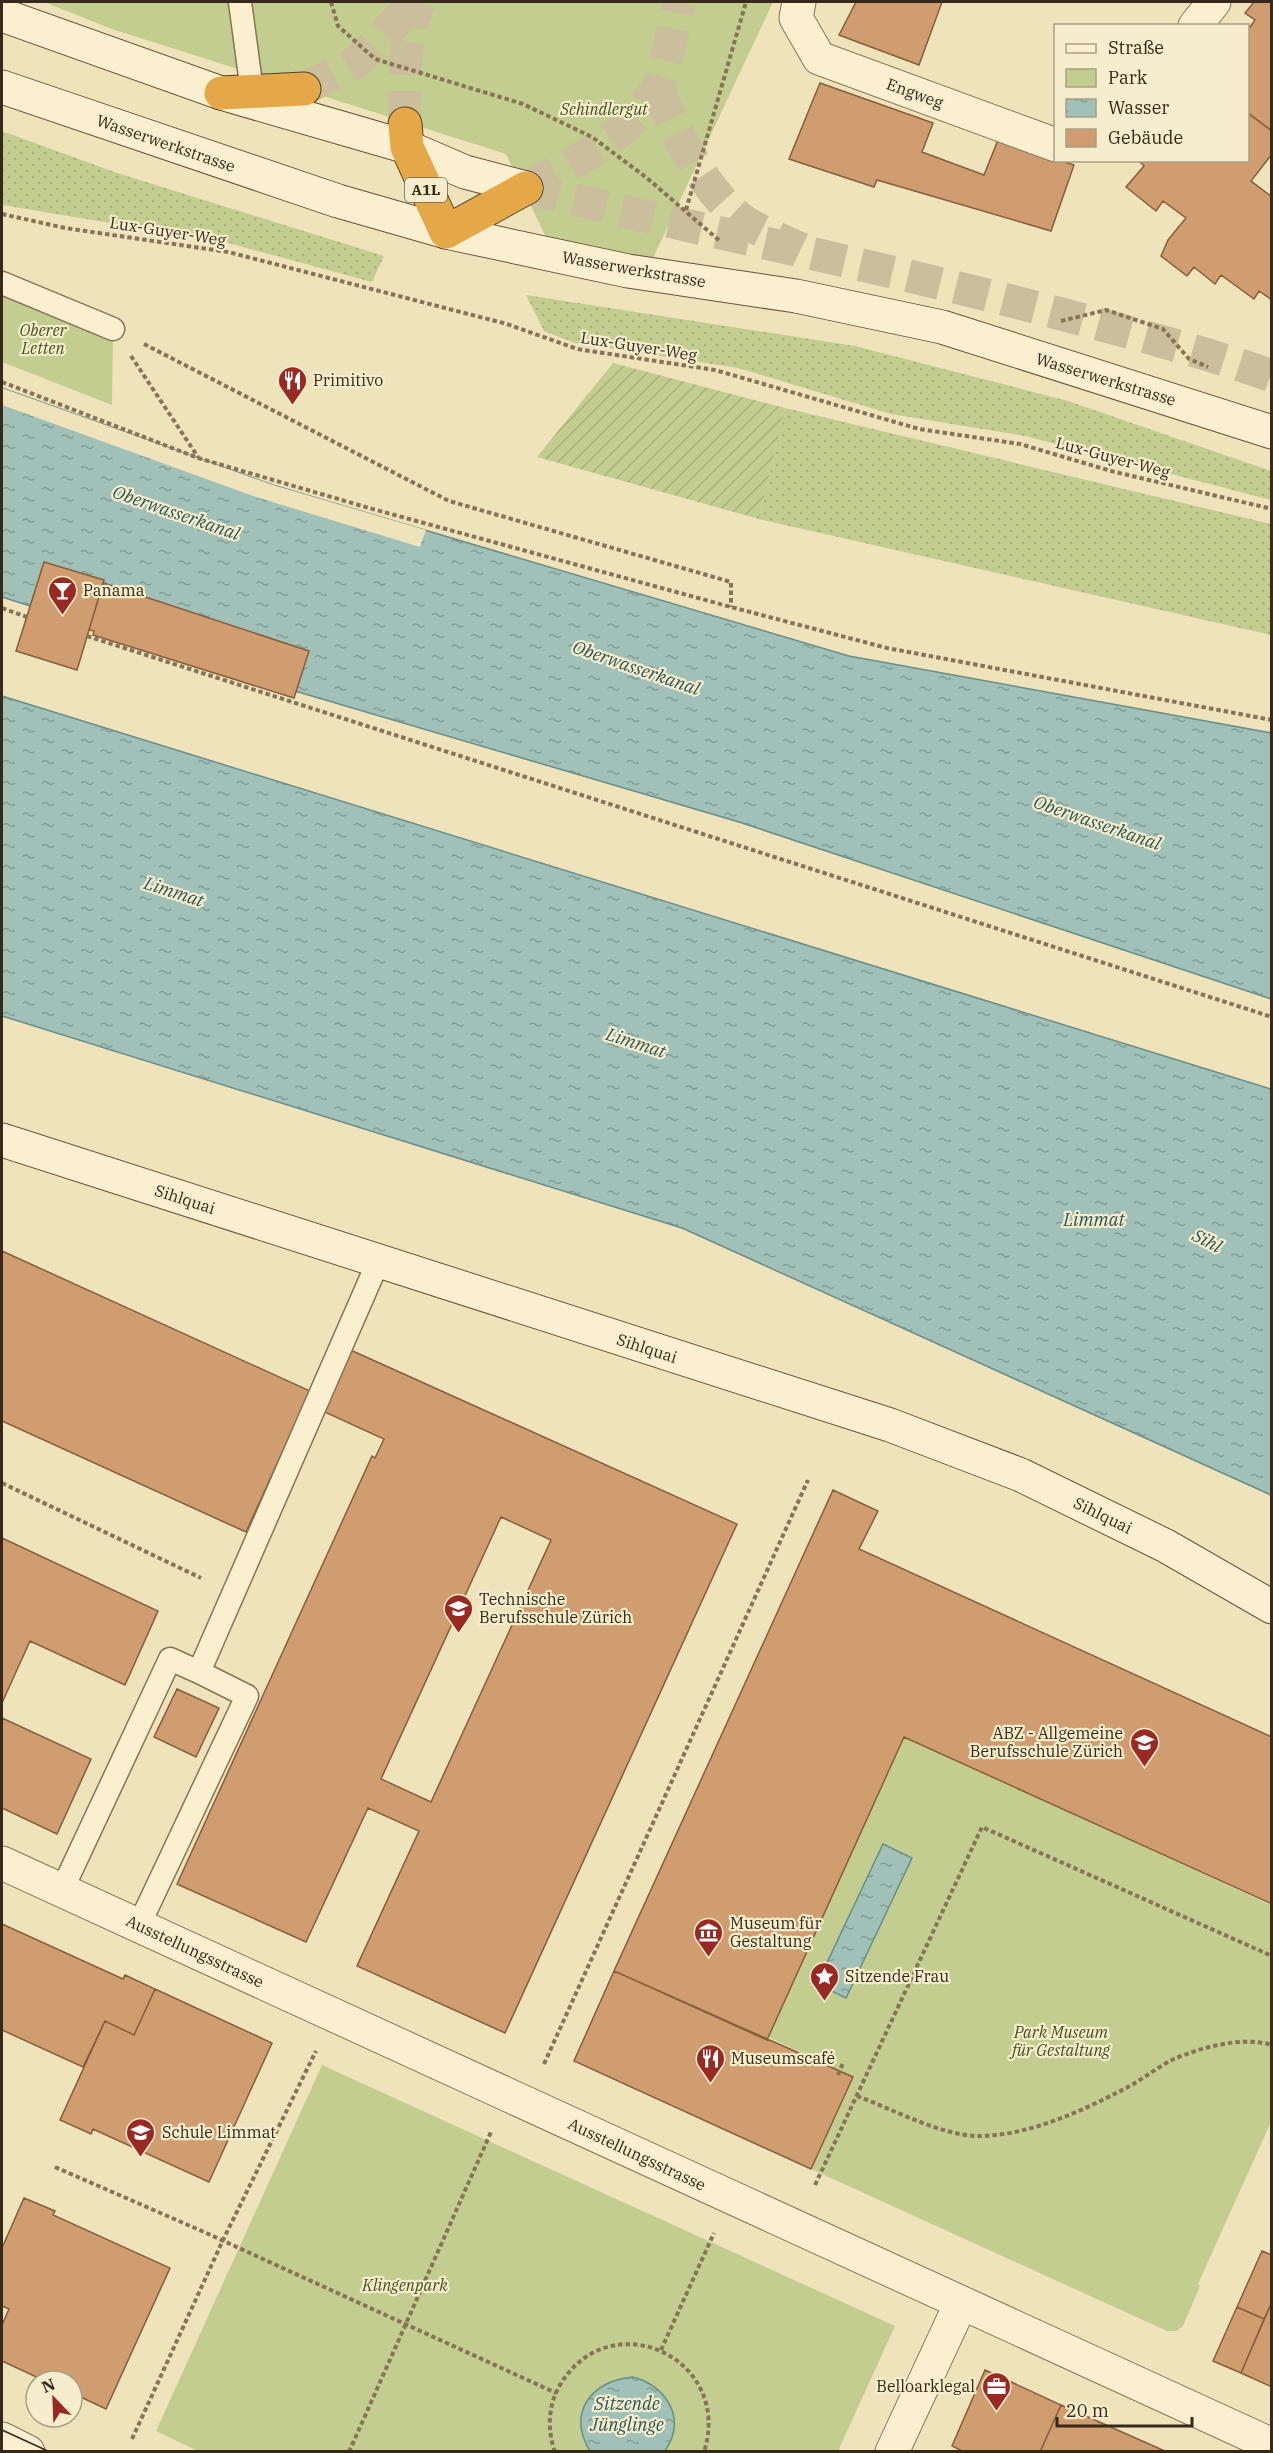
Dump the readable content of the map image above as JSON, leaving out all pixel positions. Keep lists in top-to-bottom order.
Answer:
{
  "streets": {
    "highway": ["A1L"],
    "street": [
      "Engweg",
      "Wasserwerkstrasse",
      "Sihlquai",
      "Ausstellungsstrasse"
    ],
    "path": ["Lux-Guyer-Weg"]
  },
  "crossings": [
    ["Wasserwerkstrasse", "A1L"]
  ],
  "water": [
    "Oberwasserkanal",
    "Limmat",
    "Sihl",
    "Sitzende Jünglinge"
  ],
  "parks": [
    "Schindlergut",
    "Oberer Letten",
    "Park Museum für Gestaltung",
    "Klingenpark"
  ],
  "places": {
    "restaurant": ["Primitivo", "Museumscafé"],
    "bar": ["Panama"],
    "school or university": ["Technische Berufsschule Zürich", "ABZ - Allgemeine Berufsschule Zürich", "Schule Limmat"],
    "museum": ["Museum für Gestaltung"],
    "place": ["Sitzende Frau"],
    "office": ["Belloarklegal"]
  },
  "legend": [
    "Straße",
    "Park",
    "Wasser",
    "Gebäude"
  ],
  "scale_bar": "20 m",
  "north": "top left"
}
